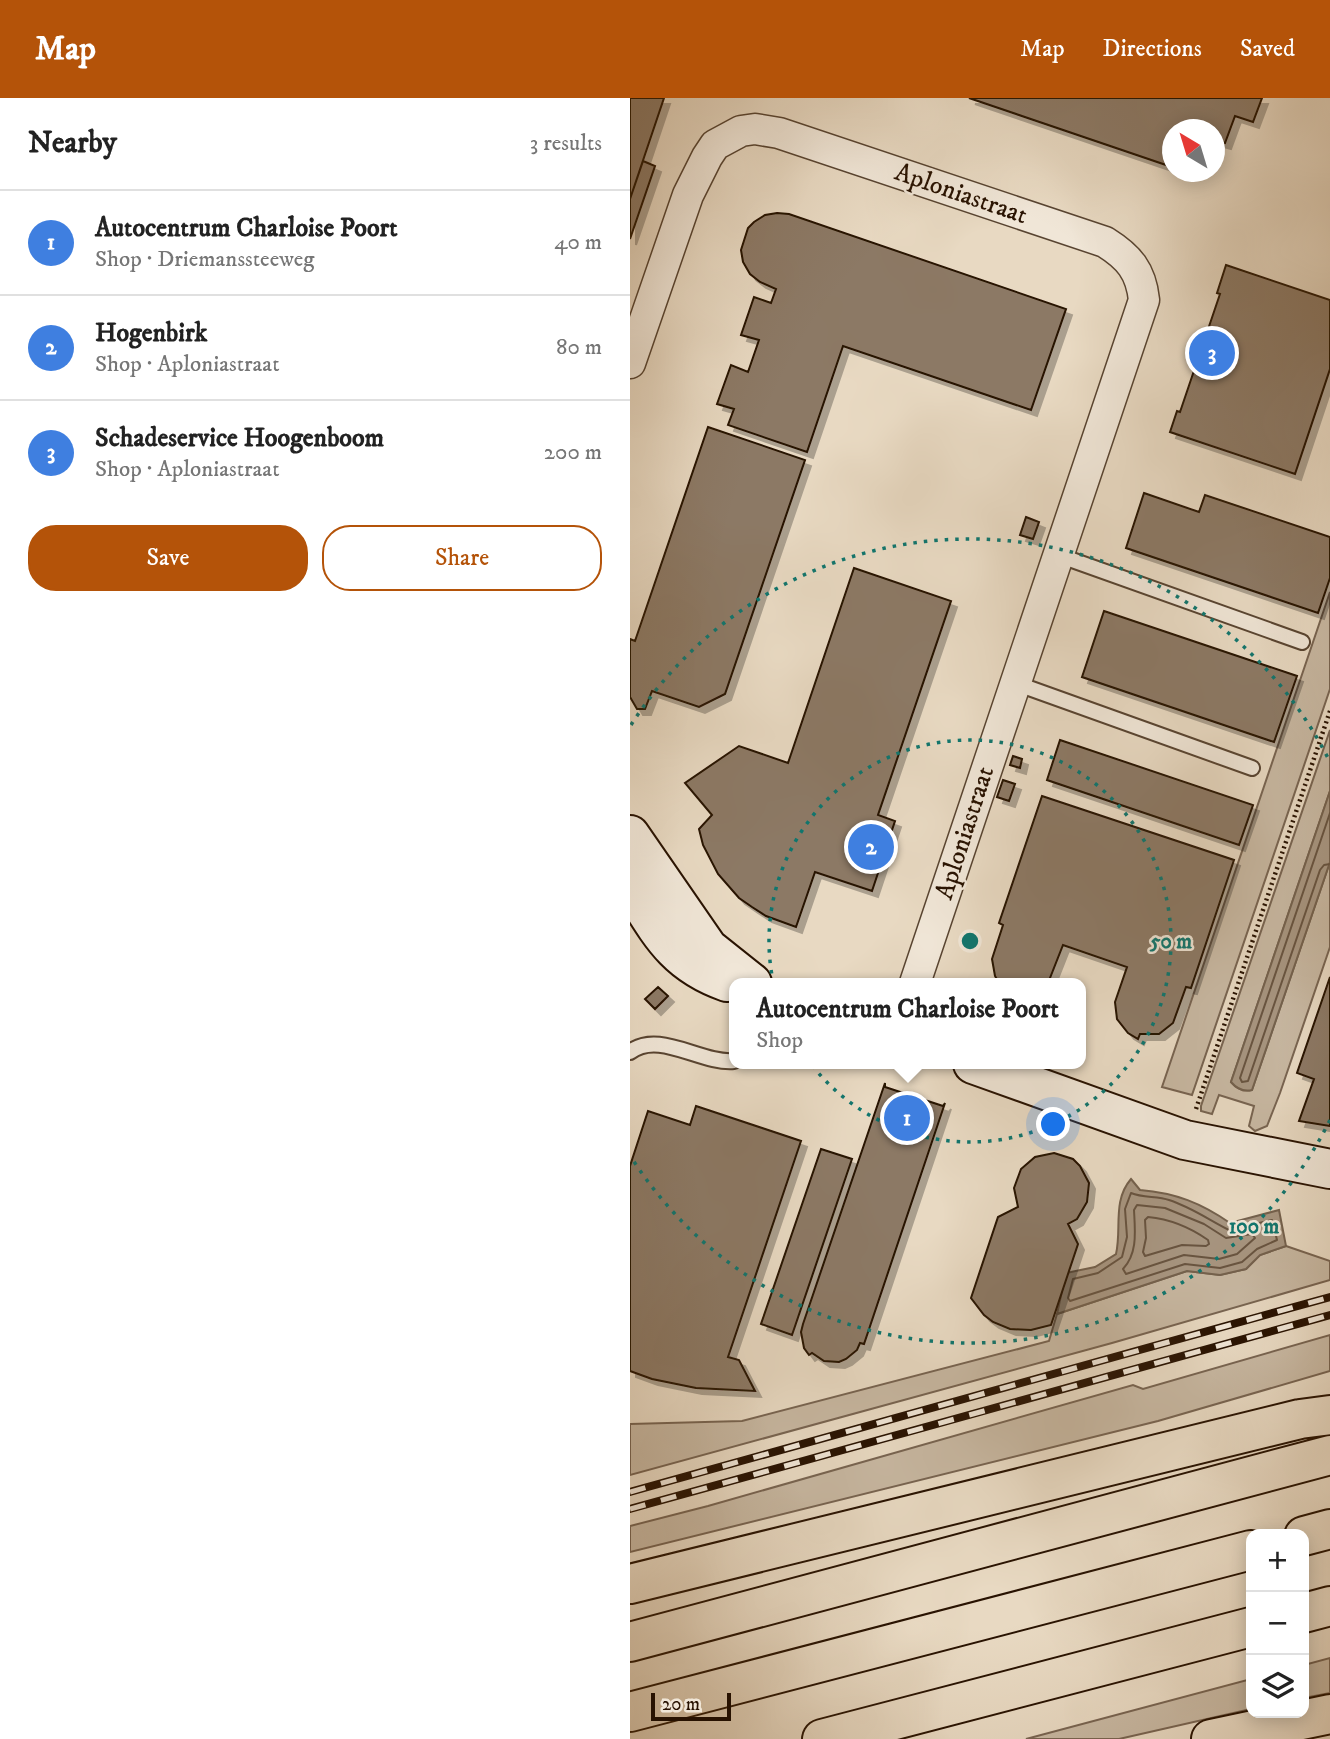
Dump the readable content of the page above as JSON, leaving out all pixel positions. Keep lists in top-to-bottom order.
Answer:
{
  "streets": {
    "street": ["Aploniastraat"]
  },
  "scale_bar": "20 m",
  "north": "top left",
  "page": {
    "header": "Map",
    "nav": ["Map", "Directions", "Saved"],
    "heading": ["Nearby", "3 results"],
    "list": [
      {
        "mark": "1",
        "name": "Autocentrum Charloise Poort",
        "note": "Shop · Driemanssteeweg",
        "value": "40 m"
      },
      {
        "mark": "2",
        "name": "Hogenbirk",
        "note": "Shop · Aploniastraat",
        "value": "80 m"
      },
      {
        "mark": "3",
        "name": "Schadeservice Hoogenboom",
        "note": "Shop · Aploniastraat",
        "value": "200 m"
      }
    ],
    "pins": ["3", "2", "1"],
    "buttons": ["Save", "Share"],
    "popup": ["Autocentrum Charloise Poort", "Shop"],
    "map_buttons": ["+", "−"],
    "scale": "20 m"
  },
  "rings": ["50 m", "100 m"]
}
